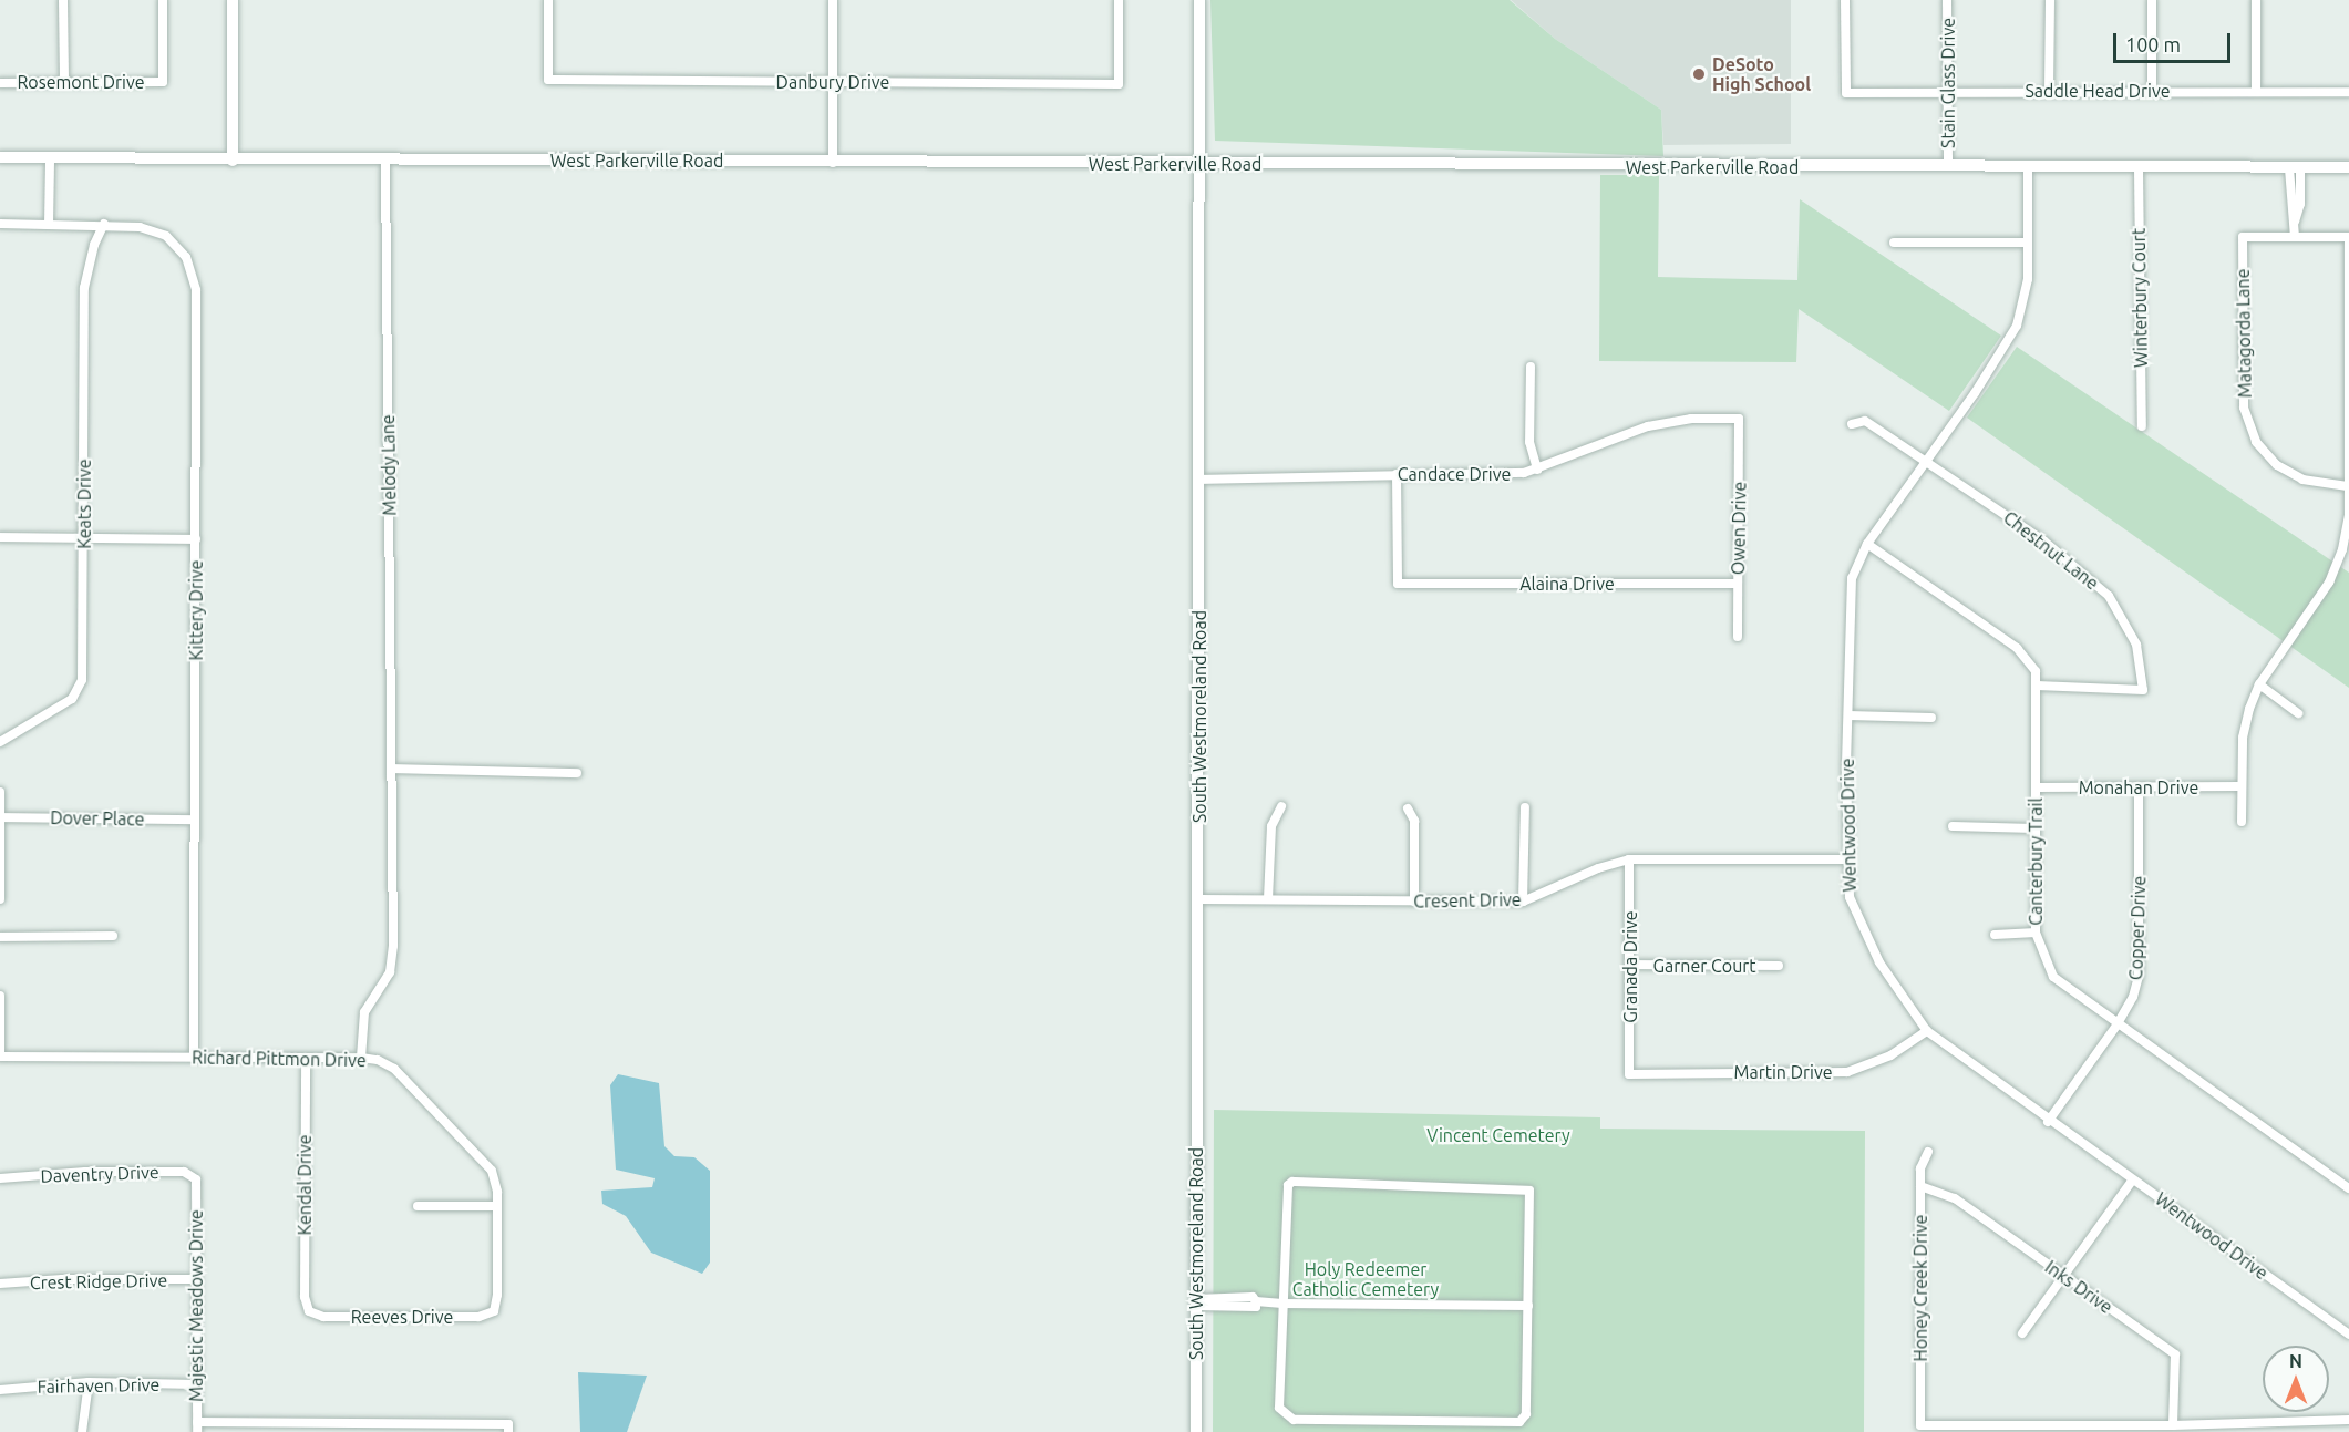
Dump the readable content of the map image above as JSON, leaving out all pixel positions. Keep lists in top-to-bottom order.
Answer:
{
  "streets": {
    "main road": ["West Parkerville Road", "South Westmoreland Road"],
    "street": [
      "Rosemont Drive",
      "Danbury Drive",
      "Stain Glass Drive",
      "Saddle Head Drive",
      "Winterbury Court",
      "Matagorda Lane",
      "Melody Lane",
      "Candace Drive",
      "Keats Drive",
      "Owen Drive",
      "Chestnut Lane",
      "Alaina Drive",
      "Kittery Drive",
      "Monahan Drive",
      "Dover Place",
      "Wentwood Drive",
      "Canterbury Trail",
      "Cresent Drive",
      "Copper Drive",
      "Garner Court",
      "Granada Drive",
      "Richard Pittmon Drive",
      "Martin Drive",
      "Daventry Drive",
      "Kendal Drive",
      "Crest Ridge Drive",
      "Inks Drive",
      "Honey Creek Drive",
      "Majestic Meadows Drive",
      "Reeves Drive",
      "Fairhaven Drive"
    ]
  },
  "crossings": [
    ["Stain Glass Drive", "Saddle Head Drive"],
    ["Stain Glass Drive", "West Parkerville Road"],
    ["West Parkerville Road", "Winterbury Court"],
    ["West Parkerville Road", "Melody Lane"],
    ["West Parkerville Road", "South Westmoreland Road"],
    ["West Parkerville Road", "Wentwood Drive"],
    ["Melody Lane", "Richard Pittmon Drive"],
    ["Candace Drive", "Owen Drive"],
    ["Candace Drive", "Alaina Drive"],
    ["Candace Drive", "South Westmoreland Road"],
    ["Keats Drive", "Kittery Drive"],
    ["Owen Drive", "Alaina Drive"],
    ["Chestnut Lane", "Wentwood Drive"],
    ["Chestnut Lane", "Canterbury Trail"],
    ["Kittery Drive", "Dover Place"],
    ["Kittery Drive", "Richard Pittmon Drive"],
    ["South Westmoreland Road", "Cresent Drive"],
    ["Monahan Drive", "Canterbury Trail"],
    ["Monahan Drive", "Copper Drive"],
    ["Wentwood Drive", "Canterbury Trail"],
    ["Wentwood Drive", "Cresent Drive"],
    ["Wentwood Drive", "Copper Drive"],
    ["Wentwood Drive", "Martin Drive"],
    ["Canterbury Trail", "Copper Drive"],
    ["Cresent Drive", "Granada Drive"],
    ["Garner Court", "Granada Drive"],
    ["Granada Drive", "Martin Drive"],
    ["Richard Pittmon Drive", "Kendal Drive"],
    ["Richard Pittmon Drive", "Reeves Drive"],
    ["Daventry Drive", "Majestic Meadows Drive"],
    ["Kendal Drive", "Reeves Drive"],
    ["Crest Ridge Drive", "Majestic Meadows Drive"],
    ["Inks Drive", "Honey Creek Drive"],
    ["Majestic Meadows Drive", "Fairhaven Drive"]
  ],
  "parks": ["Vincent Cemetery", "Holy Redeemer Catholic Cemetery"],
  "places": ["DeSoto High School"],
  "scale_bar": "100 m",
  "north": "top"
}
